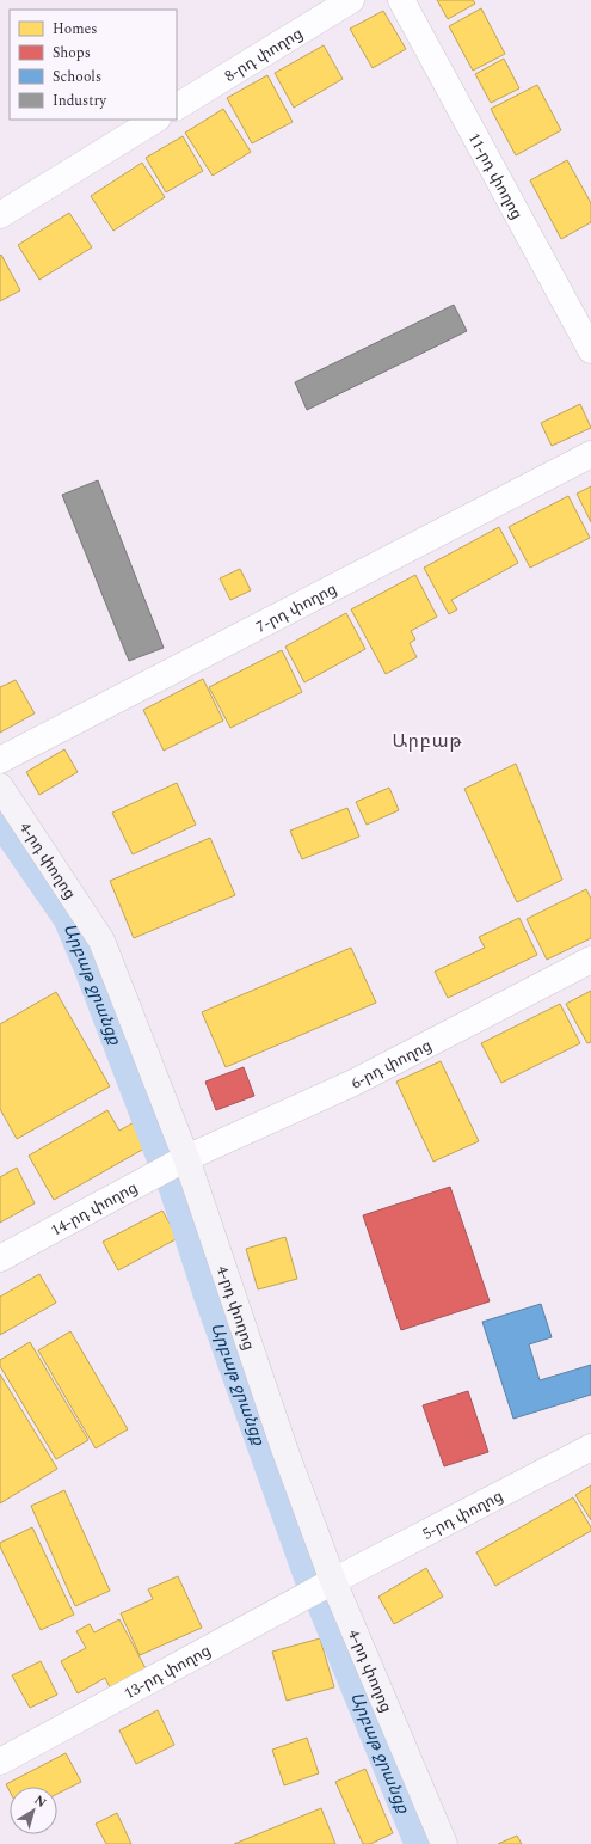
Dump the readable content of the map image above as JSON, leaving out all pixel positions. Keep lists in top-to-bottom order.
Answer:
{
  "streets": {
    "main road": ["4-րդ փողոց"],
    "street": [
      "8-րդ փողոց",
      "11-րդ փողոց",
      "7-րդ փողոց",
      "6-րդ փողոց",
      "14-րդ փողոց",
      "5-րդ փողոց",
      "13-րդ փողոց"
    ]
  },
  "crossings": [
    ["4-րդ փողոց", "6-րդ փողոց"],
    ["4-րդ փողոց", "14-րդ փողոց"],
    ["4-րդ փողոց", "5-րդ փողոց"],
    ["4-րդ փողոց", "13-րդ փողոց"],
    ["6-րդ փողոց", "14-րդ փողոց"],
    ["5-րդ փողոց", "13-րդ փողոց"]
  ],
  "districts": ["Արբաթ"],
  "water": ["Արբաթ ջրանցք"],
  "legend": [
    "Homes",
    "Shops",
    "Schools",
    "Industry"
  ],
  "north": "top right"
}
